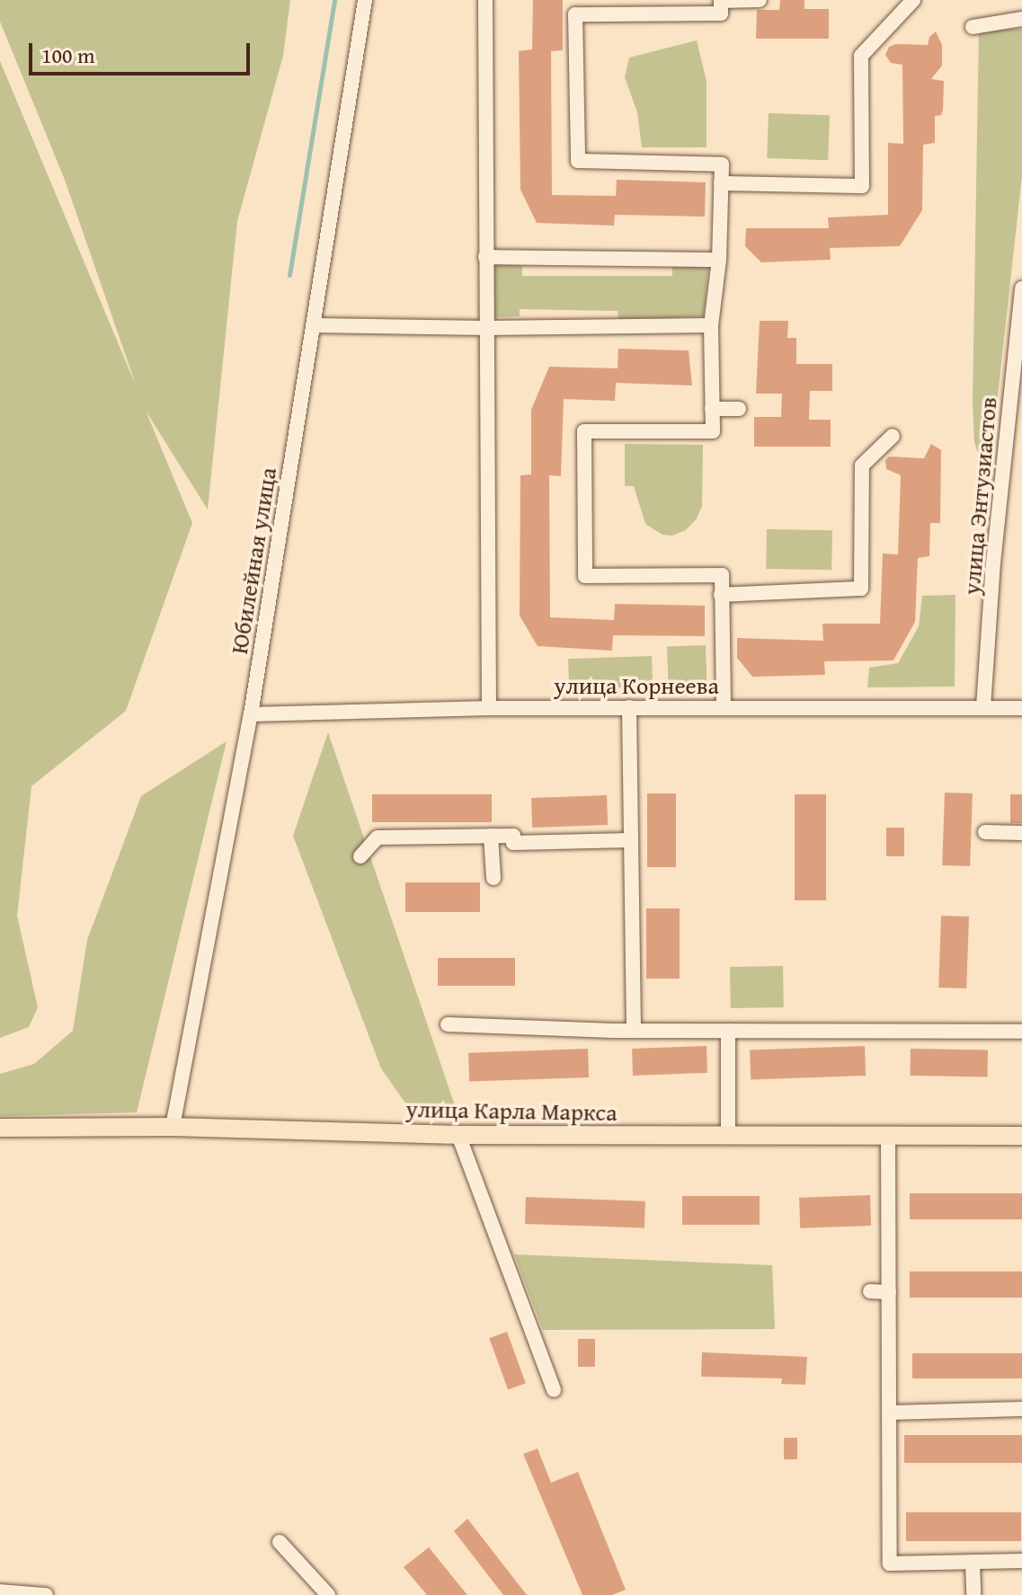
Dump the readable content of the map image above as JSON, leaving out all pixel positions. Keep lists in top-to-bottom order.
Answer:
{
  "streets": {
    "main road": ["улица Карла Маркса"],
    "street": ["улица Энтузиастов", "Юбилейная улица", "улица Корнеева"]
  },
  "crossings": [
    ["улица Энтузиастов", "улица Корнеева"],
    ["Юбилейная улица", "улица Корнеева"],
    ["Юбилейная улица", "улица Карла Маркса"]
  ],
  "scale_bar": "100 m"
}
